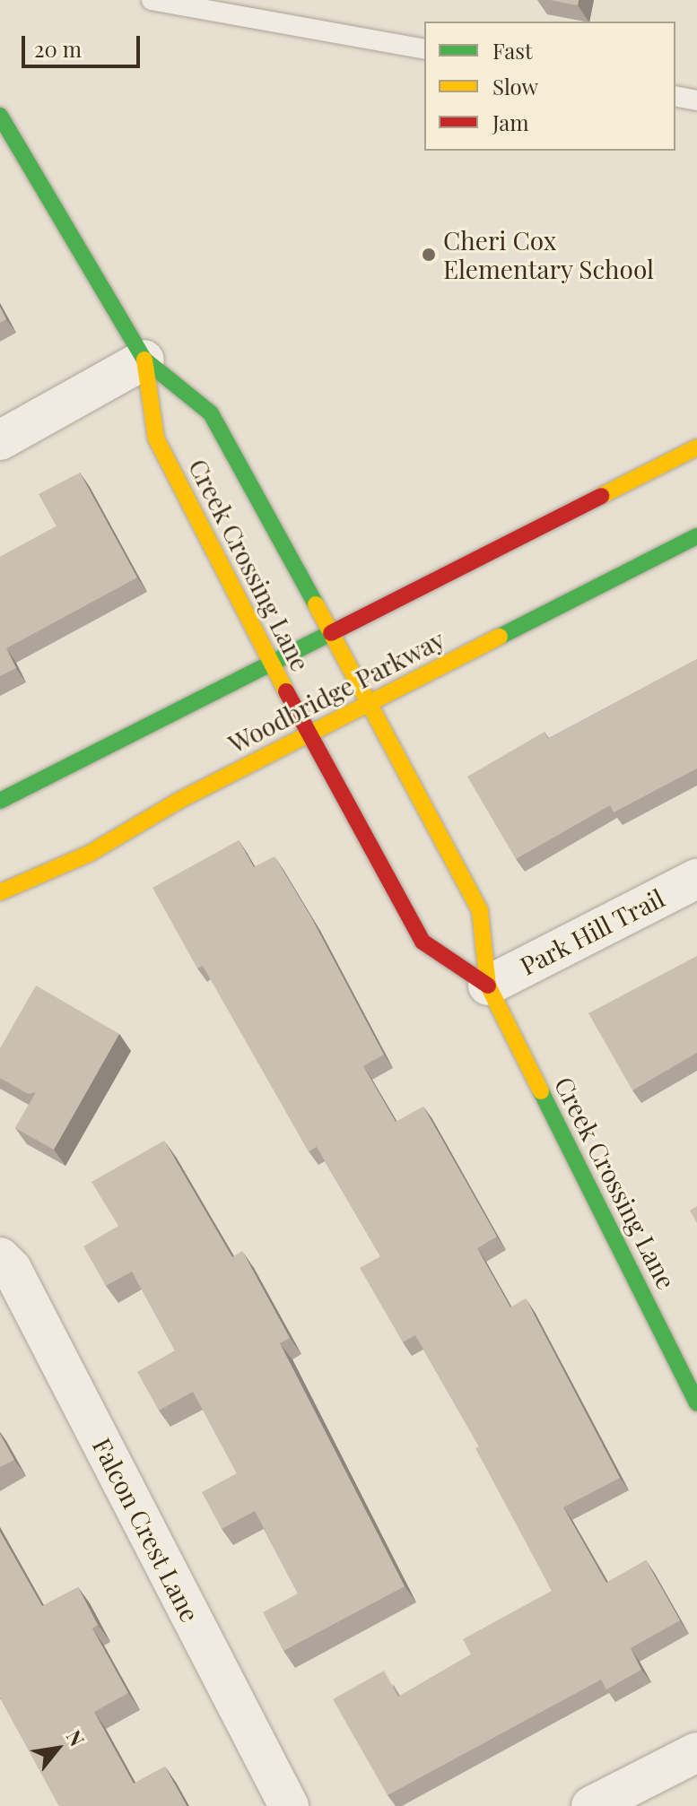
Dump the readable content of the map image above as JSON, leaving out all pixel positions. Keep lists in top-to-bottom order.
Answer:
{
  "streets": {
    "street": [
      "Creek Crossing Lane",
      "Woodbridge Parkway",
      "Park Hill Trail",
      "Falcon Crest Lane"
    ]
  },
  "crossings": [
    ["Creek Crossing Lane", "Woodbridge Parkway"],
    ["Creek Crossing Lane", "Park Hill Trail"]
  ],
  "places": ["Cheri Cox Elementary School"],
  "legend": ["Fast", "Slow", "Jam"],
  "scale_bar": "20 m",
  "north": "top right"
}
